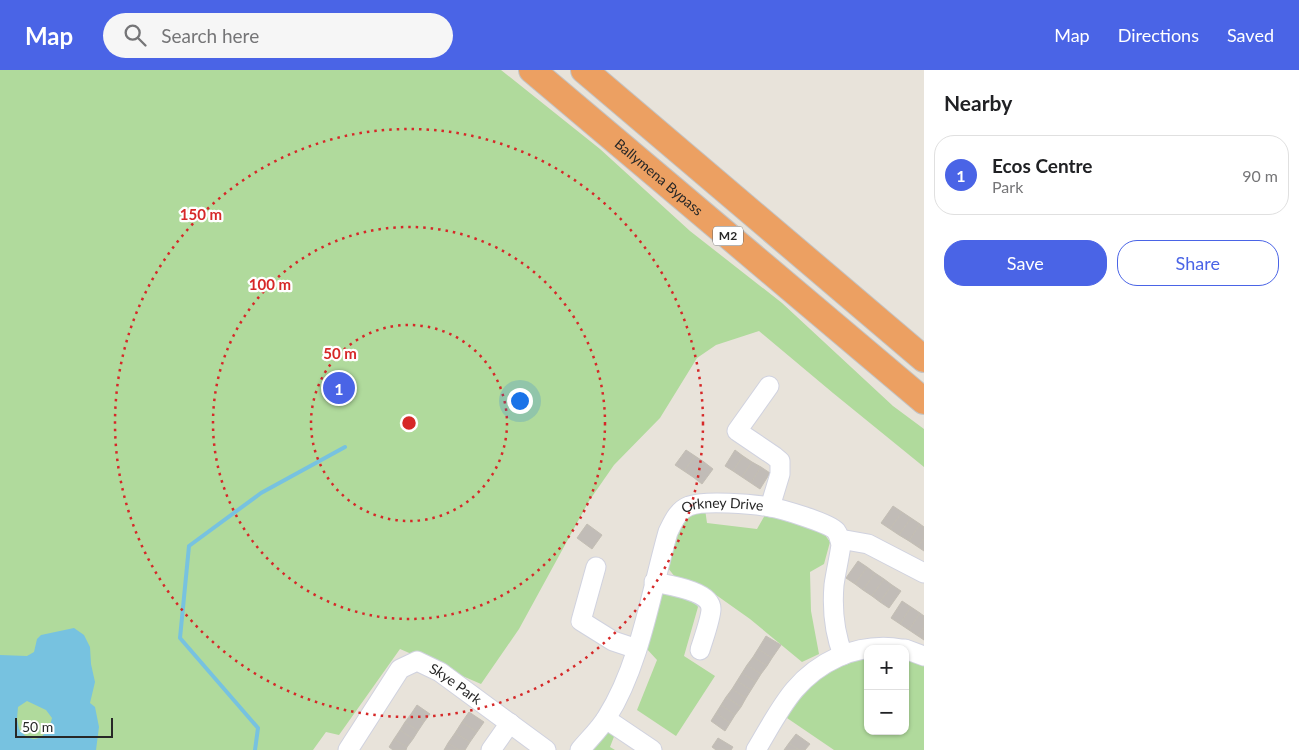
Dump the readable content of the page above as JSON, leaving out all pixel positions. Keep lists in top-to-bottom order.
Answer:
{
  "streets": {
    "highway": ["Ballymena Bypass", "M2"],
    "street": ["Orkney Drive", "Skye Park"]
  },
  "scale_bar": "50 m",
  "page": {
    "header": "Map",
    "search": "Search here",
    "nav": ["Map", "Directions", "Saved"],
    "heading": "Nearby",
    "list": [
      {
        "mark": "1",
        "name": "Ecos Centre",
        "note": "Park",
        "value": "90 m"
      }
    ],
    "buttons": ["Save", "Share"],
    "pins": "1",
    "map_buttons": ["+", "−"],
    "scale": "50 m"
  },
  "rings": ["150 m", "100 m", "50 m"]
}
